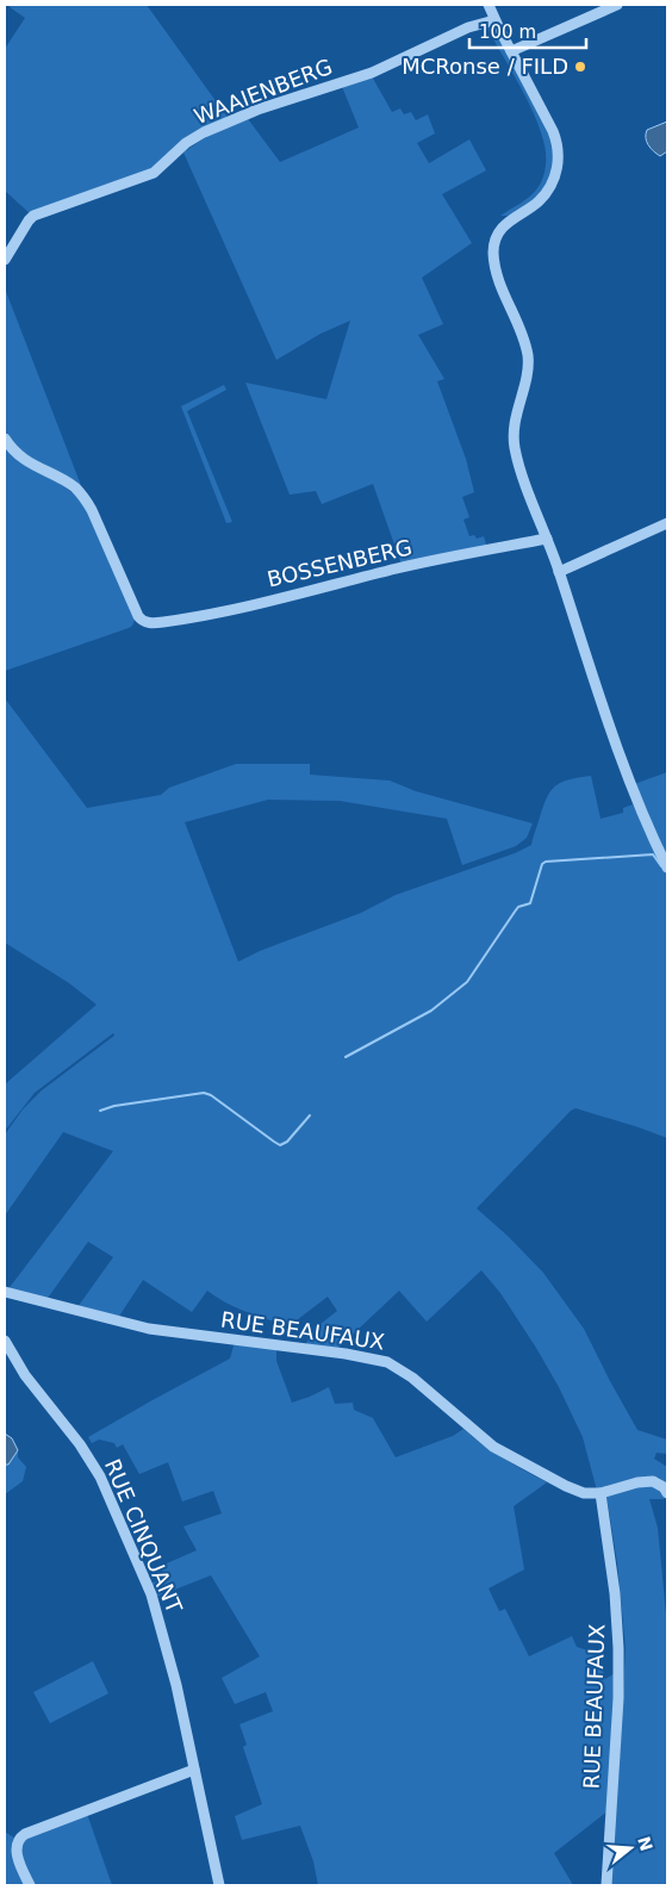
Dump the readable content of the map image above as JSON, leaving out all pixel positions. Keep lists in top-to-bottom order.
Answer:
{
  "streets": {
    "street": [
      "WAAIENBERG",
      "BOSSENBERG",
      "RUE BEAUFAUX",
      "RUE CINQUANT"
    ]
  },
  "places": ["MCRonse / FILD"],
  "scale_bar": "100 m",
  "north": "right"
}
